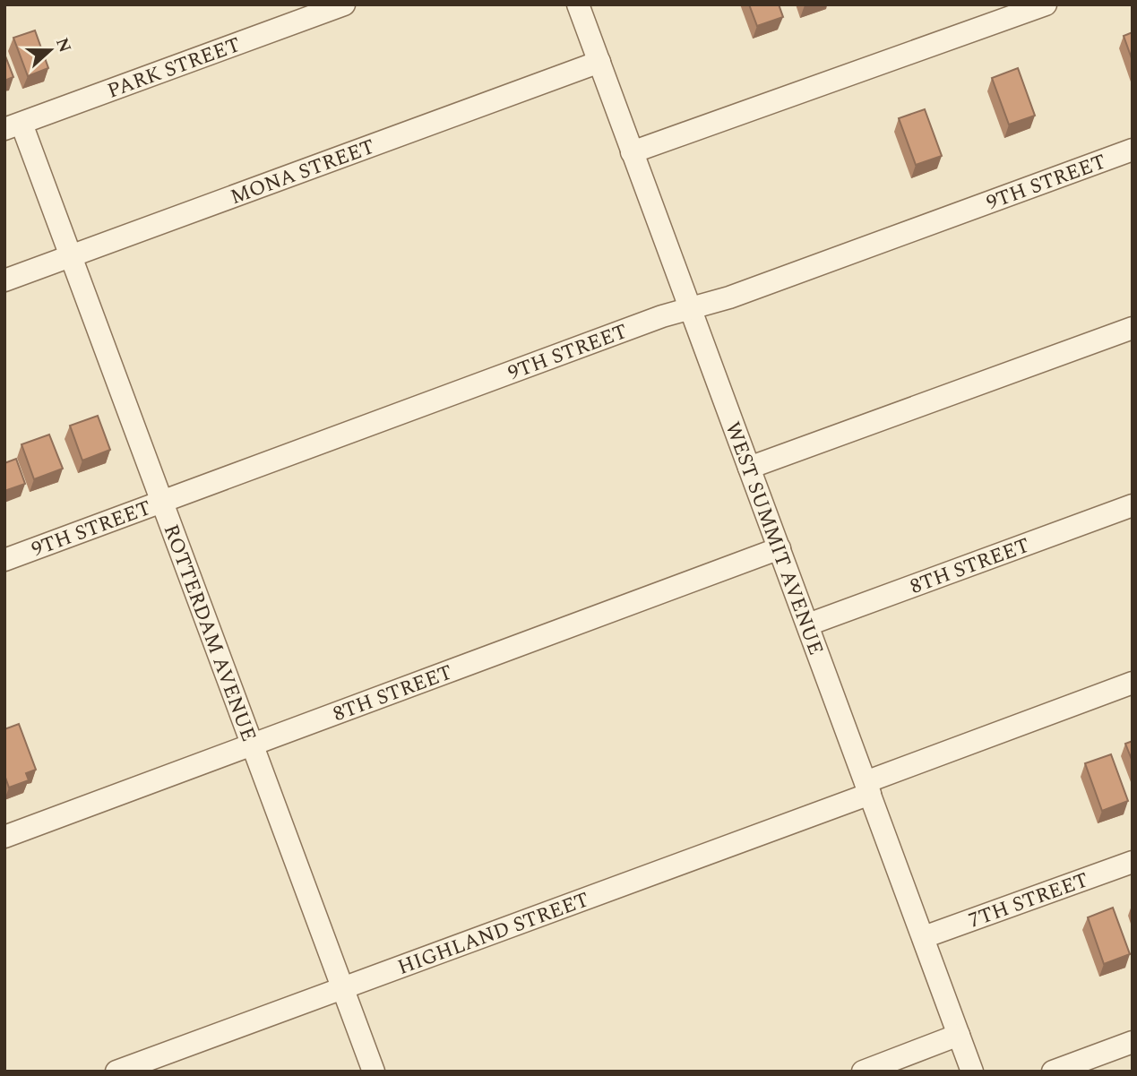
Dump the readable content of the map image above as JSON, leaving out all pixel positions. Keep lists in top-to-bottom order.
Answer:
{
  "streets": {
    "street": [
      "PARK STREET",
      "MONA STREET",
      "9TH STREET",
      "WEST SUMMIT AVENUE",
      "8TH STREET",
      "ROTTERDAM AVENUE",
      "7TH STREET",
      "HIGHLAND STREET"
    ]
  },
  "crossings": [
    ["PARK STREET", "ROTTERDAM AVENUE"],
    ["MONA STREET", "WEST SUMMIT AVENUE"],
    ["MONA STREET", "ROTTERDAM AVENUE"],
    ["9TH STREET", "WEST SUMMIT AVENUE"],
    ["9TH STREET", "ROTTERDAM AVENUE"],
    ["WEST SUMMIT AVENUE", "8TH STREET"],
    ["WEST SUMMIT AVENUE", "7TH STREET"],
    ["WEST SUMMIT AVENUE", "HIGHLAND STREET"],
    ["8TH STREET", "ROTTERDAM AVENUE"],
    ["ROTTERDAM AVENUE", "HIGHLAND STREET"]
  ],
  "north": "right"
}
